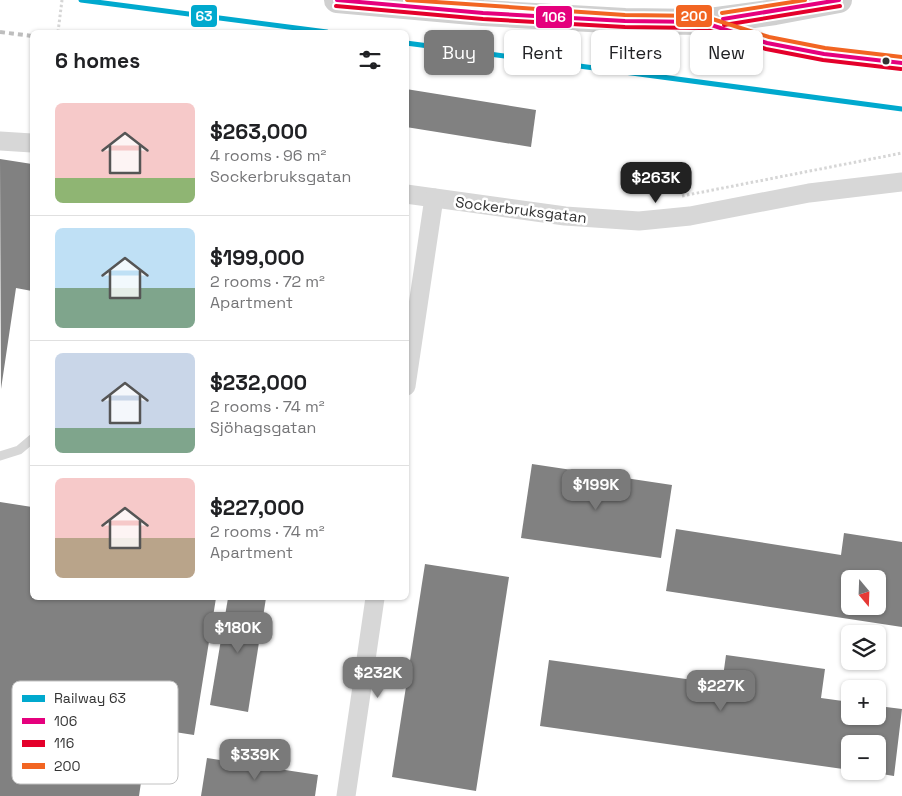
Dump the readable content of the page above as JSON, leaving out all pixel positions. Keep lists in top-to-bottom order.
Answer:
{
  "streets": {
    "street": ["Sockerbruksgatan"]
  },
  "lines": [
    "rail line 63",
    "transit line 106",
    "transit line 200",
    "transit line 116"
  ],
  "legend": [
    "Railway 63",
    "106",
    "116",
    "200"
  ],
  "north": "bottom",
  "page": {
    "chip": [
      "Buy",
      "Rent",
      "Filters",
      "New"
    ],
    "heading": "6 homes",
    "list": [
      {
        "name": "$263,000",
        "note": "4 rooms · 96 m² · Sockerbruksgatan"
      },
      {
        "name": "$199,000",
        "note": "2 rooms · 72 m² · Apartment"
      },
      {
        "name": "$232,000",
        "note": "2 rooms · 74 m² · Sjöhagsgatan"
      },
      {
        "name": "$227,000",
        "note": "2 rooms · 74 m² · Apartment"
      }
    ],
    "price": [
      "$263K",
      "$199K",
      "$180K",
      "$232K",
      "$227K",
      "$339K"
    ],
    "map_buttons": ["+", "−"]
  }
}
